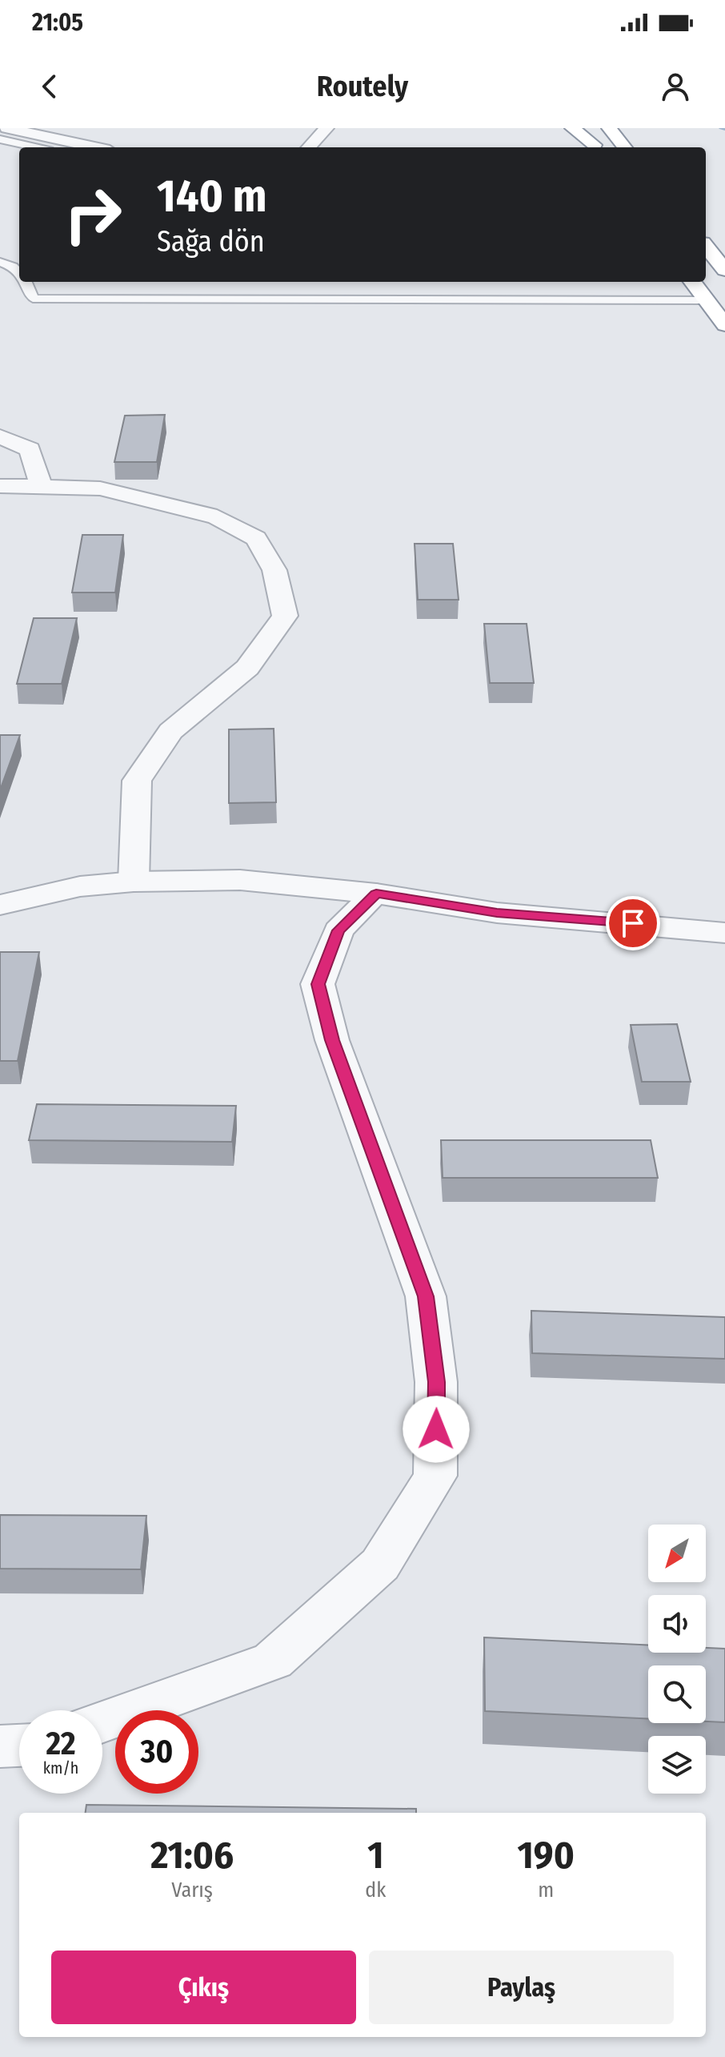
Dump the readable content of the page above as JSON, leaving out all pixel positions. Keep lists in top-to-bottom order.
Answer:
{
  "north": "bottom left",
  "page": {
    "status": "21:05",
    "header": "Routely",
    "turn": ["140 m", "Sağa dön"],
    "speed": "22 km/h",
    "limit": "30",
    "eta": [
      "21:06",
      "Varış",
      "1",
      "dk",
      "190",
      "m"
    ],
    "buttons": ["Çıkış", "Paylaş"]
  }
}
